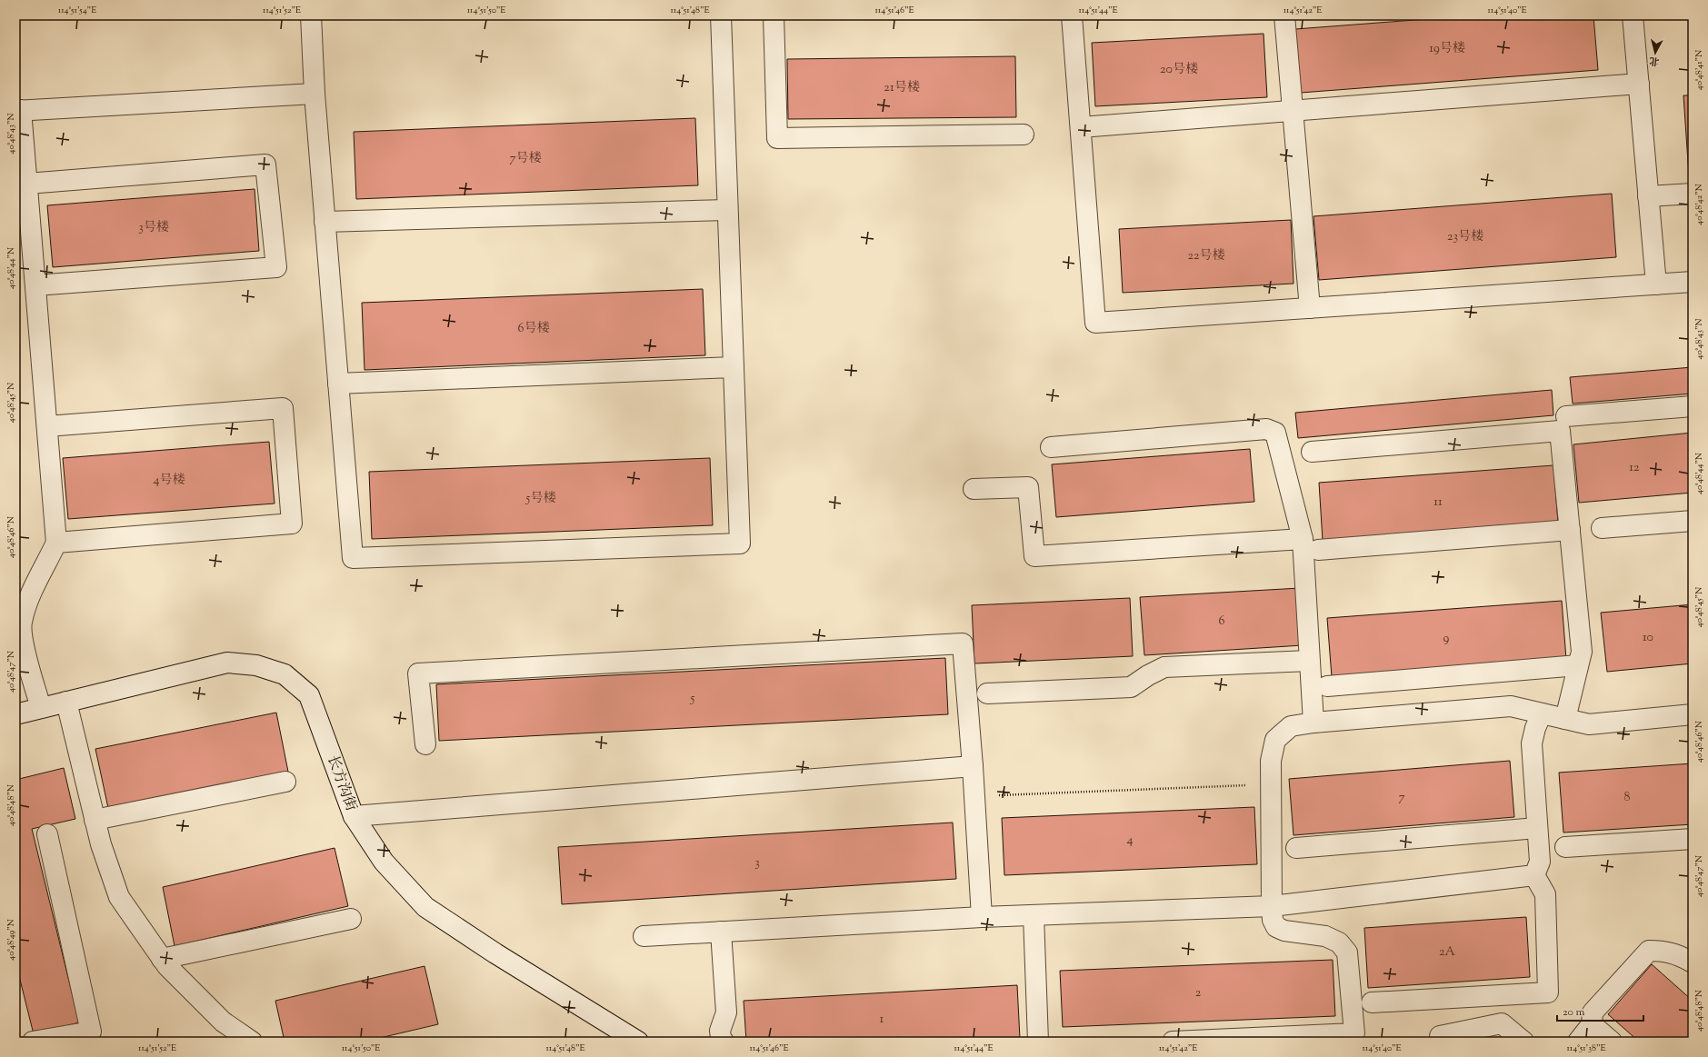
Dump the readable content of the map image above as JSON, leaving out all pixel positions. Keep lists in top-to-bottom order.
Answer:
{
  "streets": {
    "street": ["长方沟街"]
  },
  "house_numbers": [
    "19号楼",
    "20号楼",
    "21号楼",
    "7号楼",
    "3号楼",
    "23号楼",
    "22号楼",
    "6号楼",
    "12",
    "4号楼",
    "5号楼",
    "11",
    "6",
    "10",
    "9",
    "5",
    "7",
    "8",
    "4",
    "3",
    "2A",
    "2",
    "1"
  ],
  "scale_bar": "20 m",
  "north": "bottom",
  "coordinates": [
    "114°51'54\"E",
    "114°51'52\"E",
    "114°51'50\"E",
    "114°51'48\"E",
    "114°51'46\"E",
    "114°51'44\"E",
    "114°51'42\"E",
    "114°51'40\"E",
    "40°48'41\"N",
    "40°48'43\"N",
    "40°48'42\"N",
    "40°48'44\"N",
    "40°48'45\"N",
    "40°48'46\"N",
    "40°48'47\"N",
    "40°48'48\"N",
    "40°48'49\"N",
    "114°51'38\"E"
  ]
}
